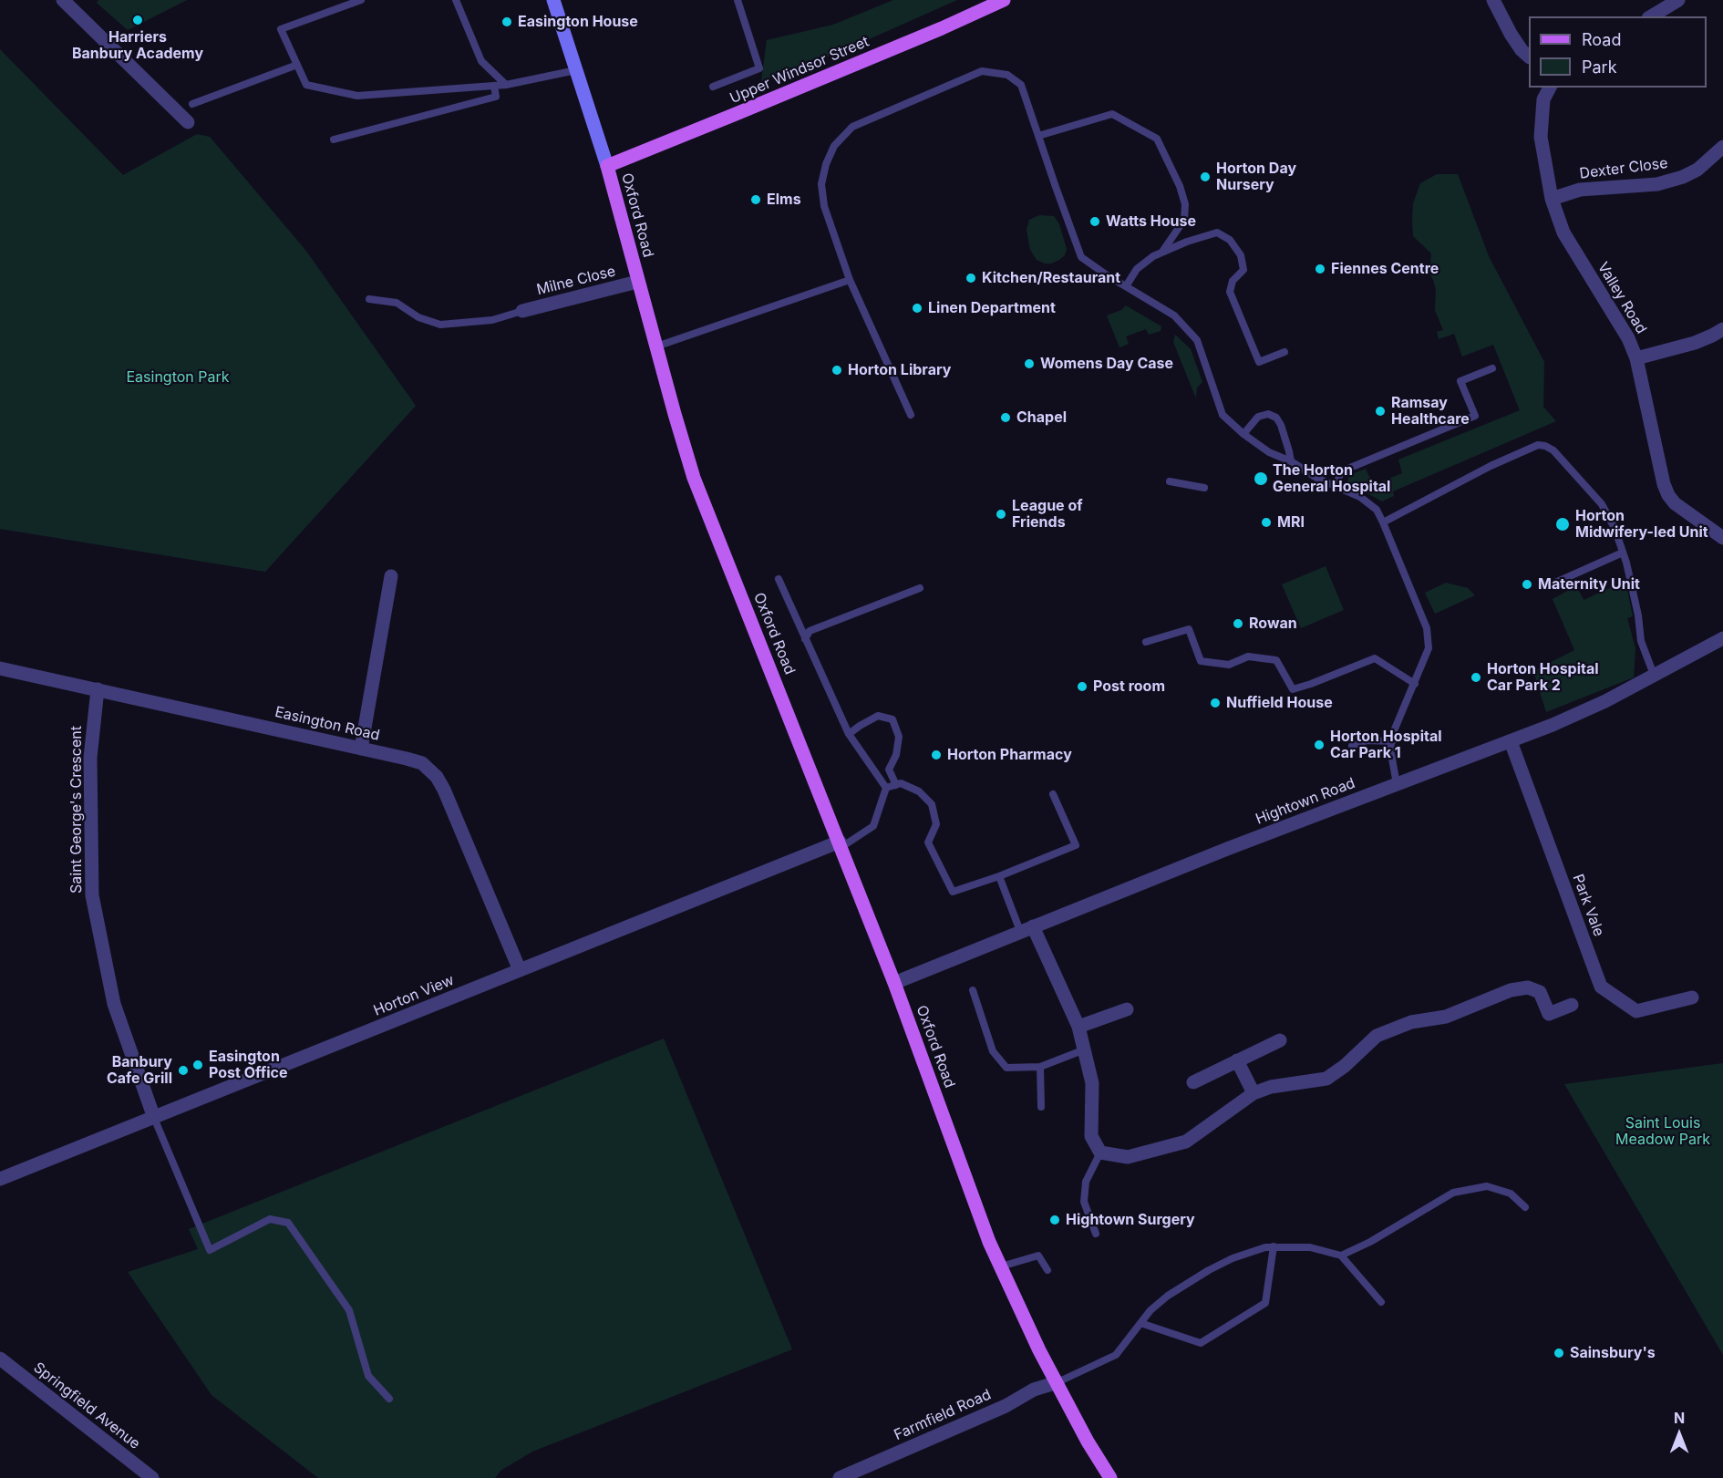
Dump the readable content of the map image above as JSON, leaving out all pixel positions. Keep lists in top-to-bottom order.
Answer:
{
  "streets": {
    "main road": ["Upper Windsor Street", "Oxford Road"],
    "street": [
      "Dexter Close",
      "Milne Close",
      "Valley Road",
      "Easington Road",
      "Hightown Road",
      "Saint George's Crescent",
      "Park Vale",
      "Horton View",
      "Springfield Avenue",
      "Farmfield Road"
    ]
  },
  "crossings": [
    ["Upper Windsor Street", "Oxford Road"],
    ["Dexter Close", "Valley Road"],
    ["Oxford Road", "Milne Close"],
    ["Oxford Road", "Hightown Road"],
    ["Oxford Road", "Horton View"],
    ["Oxford Road", "Farmfield Road"],
    ["Easington Road", "Saint George's Crescent"],
    ["Easington Road", "Horton View"],
    ["Hightown Road", "Park Vale"],
    ["Saint George's Crescent", "Horton View"]
  ],
  "parks": ["Easington Park", "Saint Louis Meadow Park"],
  "places": [
    "Harriers Banbury Academy",
    "Easington House",
    "Horton Day Nursery",
    "Elms",
    "Watts House",
    "Fiennes Centre",
    "Kitchen/Restaurant",
    "Linen Department",
    "Womens Day Case",
    "Horton Library",
    "Ramsay Healthcare",
    "Chapel",
    "The Horton General Hospital",
    "League of Friends",
    "MRI",
    "Horton Midwifery-led Unit",
    "Maternity Unit",
    "Rowan",
    "Horton Hospital Car Park 2",
    "Post room",
    "Nuffield House",
    "Horton Hospital Car Park 1",
    "Horton Pharmacy",
    "Easington Post Office",
    "Banbury Cafe Grill",
    "Hightown Surgery",
    "Sainsbury's"
  ],
  "legend": ["Road", "Park"],
  "north": "top"
}
